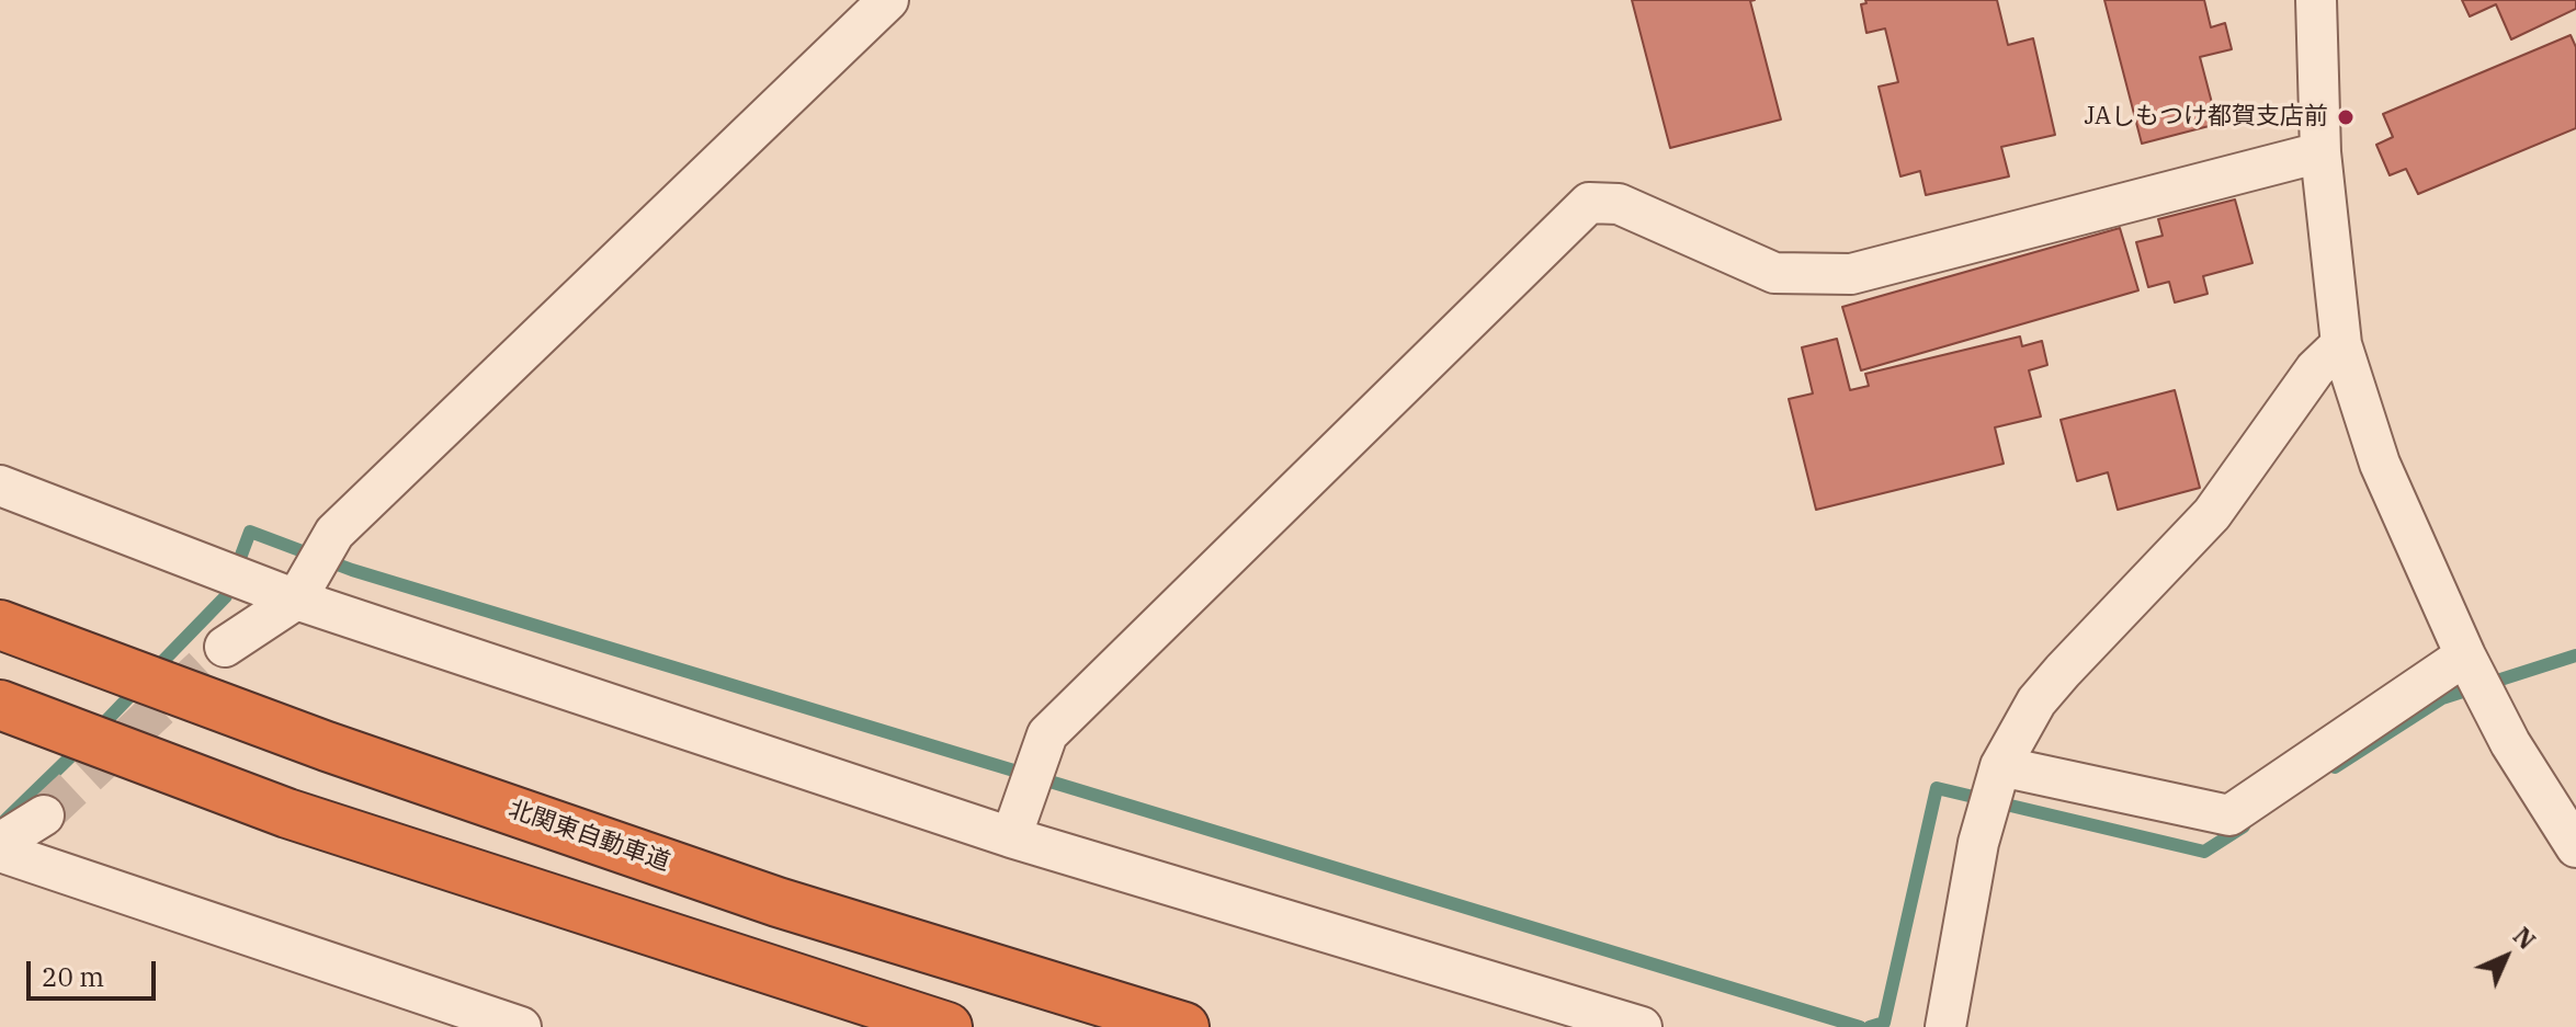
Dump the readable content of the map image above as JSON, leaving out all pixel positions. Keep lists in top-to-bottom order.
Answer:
{
  "streets": {
    "highway": ["北関東自動車道"]
  },
  "places": ["JAしもつけ都賀支店前"],
  "scale_bar": "20 m",
  "north": "top right"
}
